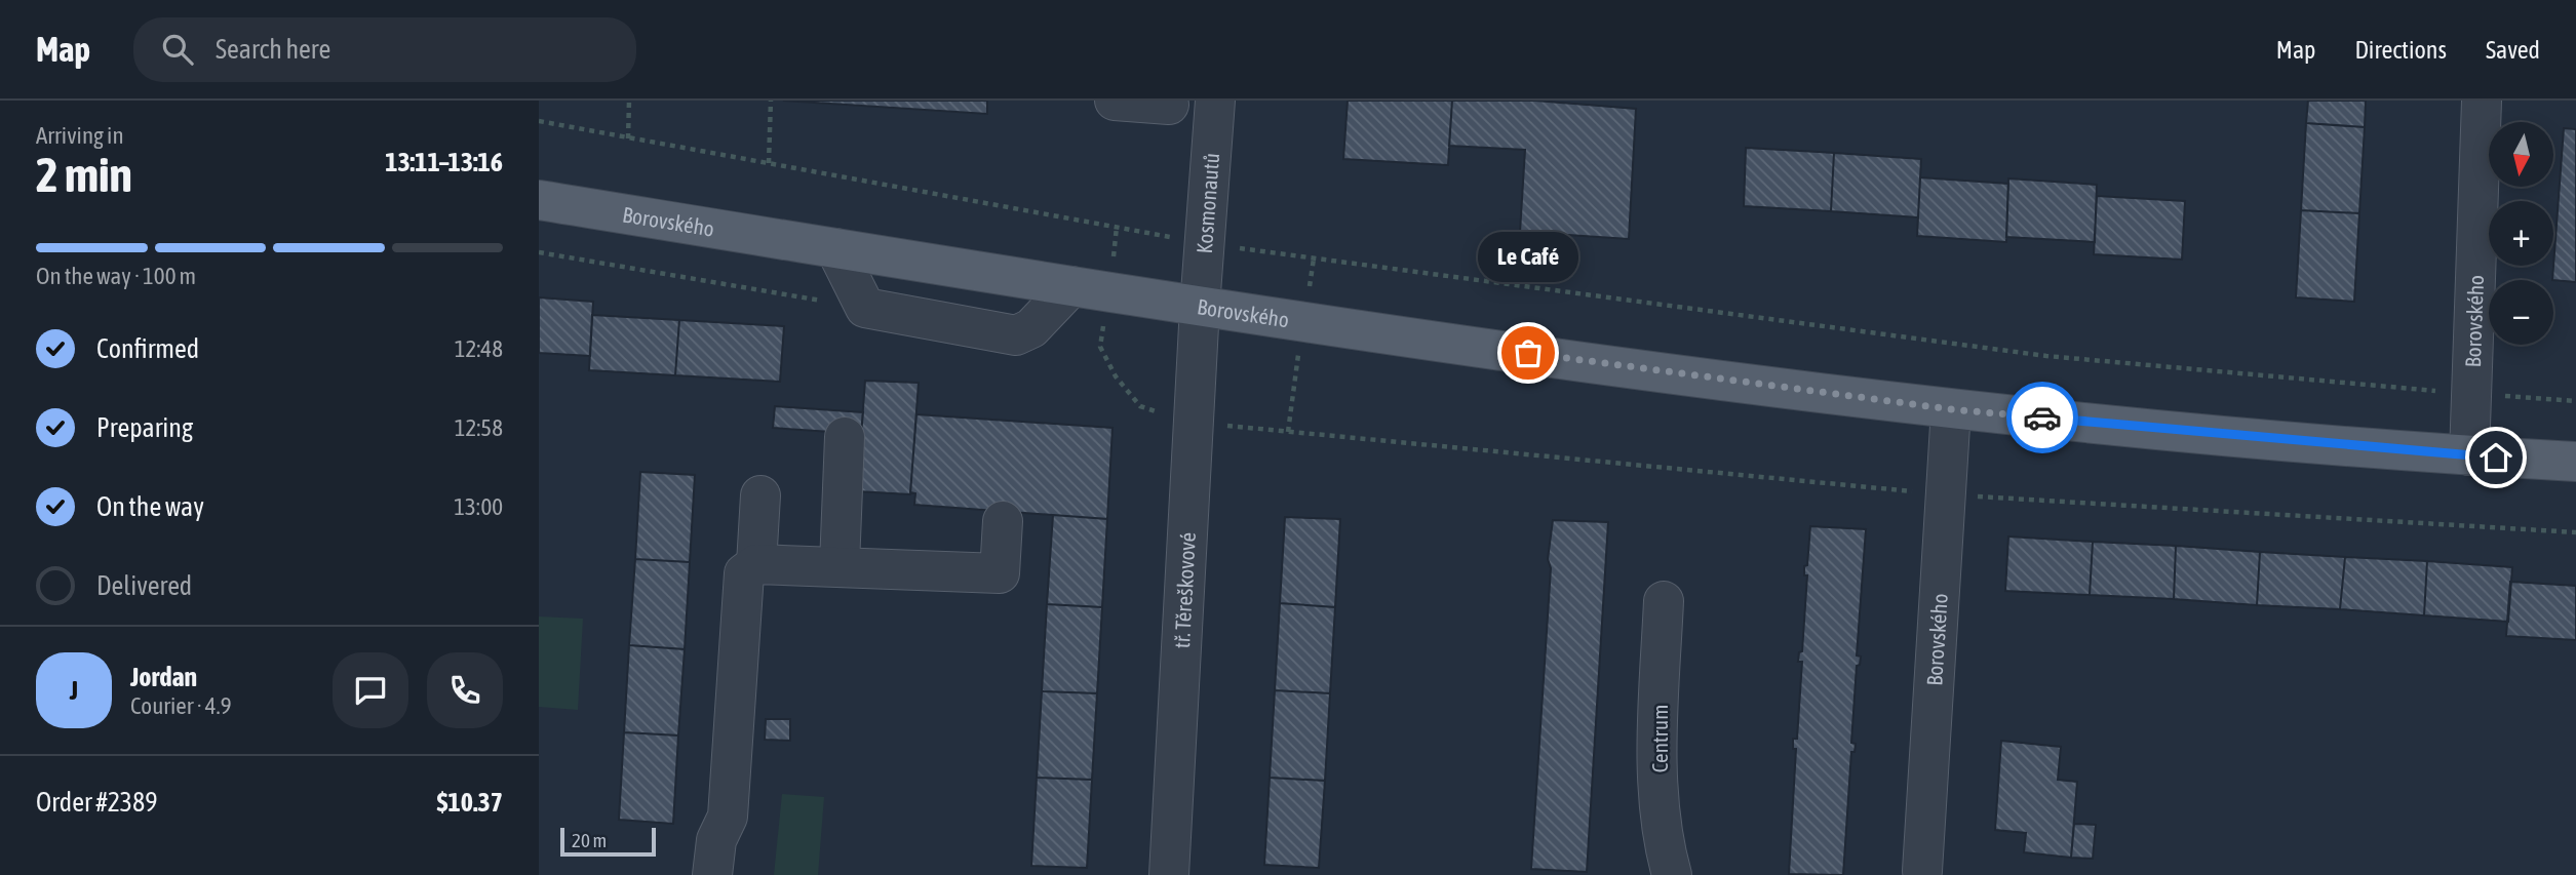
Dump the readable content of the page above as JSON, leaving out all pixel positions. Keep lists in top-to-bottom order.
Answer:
{
  "streets": {
    "main road": ["Borovského"],
    "street": ["Kosmonautů", "tř. Těreškovové", "Centrum"]
  },
  "crossings": [
    ["Kosmonautů", "Borovského"],
    ["Kosmonautů", "tř. Těreškovové"],
    ["Borovského", "tř. Těreškovové"]
  ],
  "places": ["Le Café"],
  "scale_bar": "20 m",
  "north": "bottom",
  "page": {
    "header": "Map",
    "search": "Search here",
    "nav": ["Map", "Directions", "Saved"],
    "heading": ["2 min", "Arriving in", "13:11–13:16"],
    "panel": [
      "Jordan",
      "Courier · 4.9",
      "Order #2389",
      "$10.37"
    ],
    "map_buttons": ["+", "−"],
    "bar": "On the way · 100 m",
    "bubble": "Le Café",
    "list": [
      ["Confirmed", "12:48"],
      ["Preparing", "12:58"],
      ["On the way", "13:00"],
      "Delivered"
    ],
    "round": "J",
    "scale": "20 m"
  }
}
